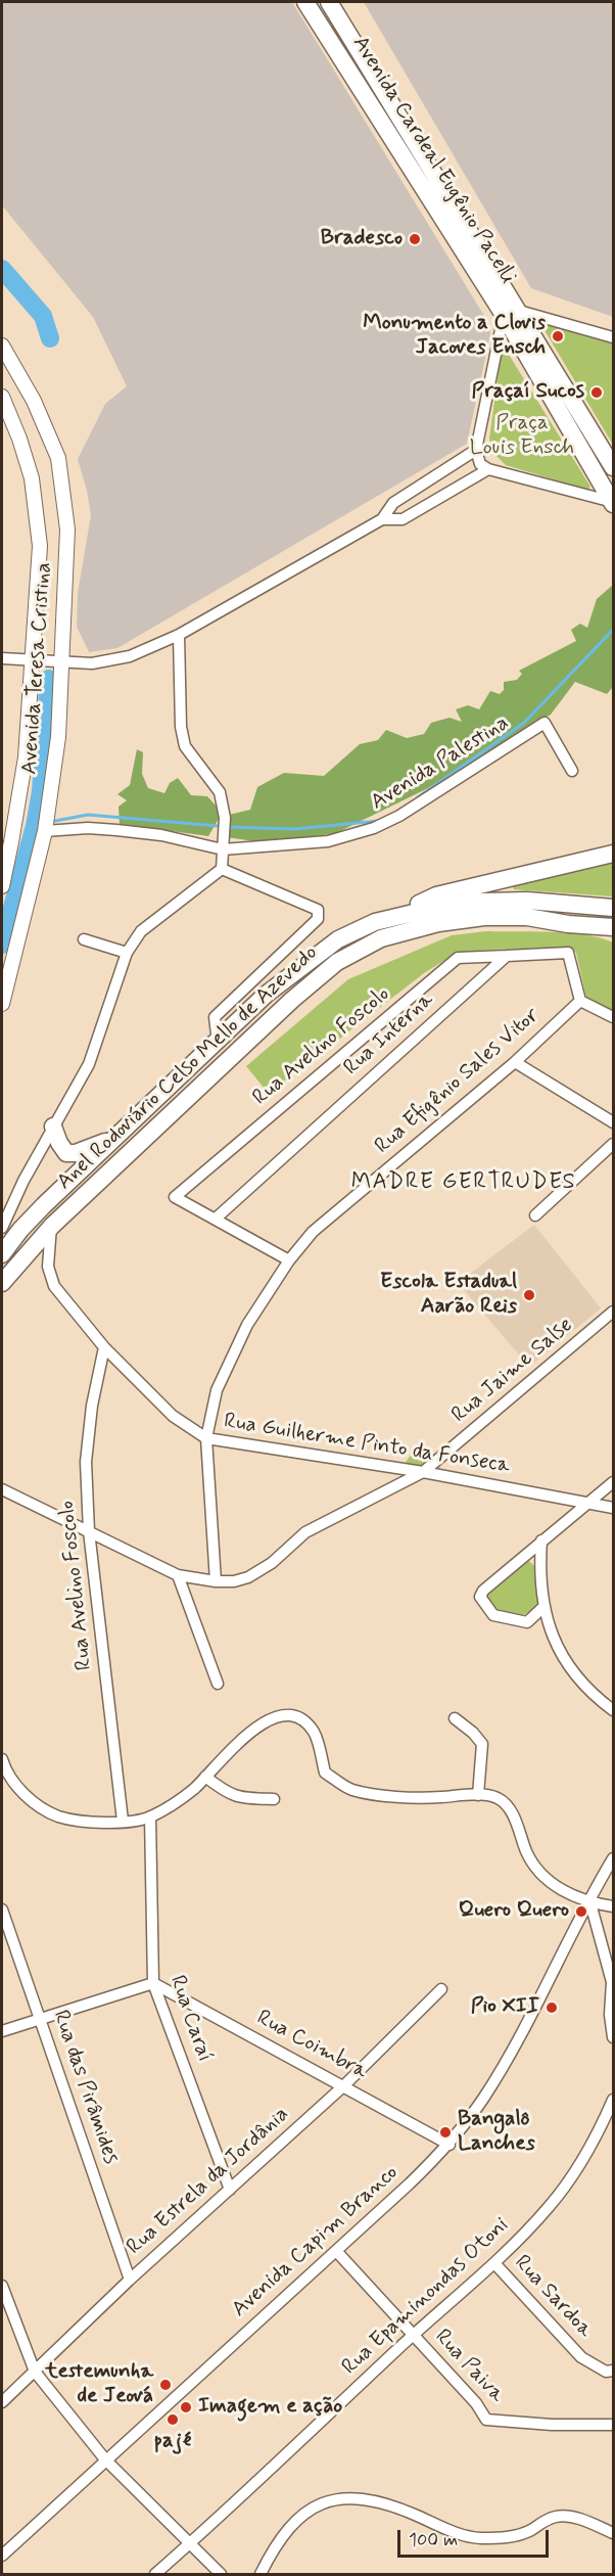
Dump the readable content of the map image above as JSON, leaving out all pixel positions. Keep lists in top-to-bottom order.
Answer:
{
  "streets": {
    "highway": ["Avenida Cardeal Eugênio Pacelli", "Anel Rodoviário Celso Mello de Azevedo"],
    "main road": ["Avenida Teresa Cristina"],
    "street": [
      "Avenida Palestina",
      "Rua Interna",
      "Rua Avelino Foscolo",
      "Rua Efigênio Sales Vitor",
      "Rua Jaime Salse",
      "Rua Guilherme Pinto da Fonseca",
      "Rua Caraí",
      "Rua Coimbra",
      "Rua das Pirâmides",
      "Rua Estrela da Jordânia",
      "Avenida Capim Branco",
      "Rua Epaminondas Otoni",
      "Rua Sardoa",
      "Rua Paiva"
    ]
  },
  "crossings": [
    ["Avenida Teresa Cristina", "Avenida Palestina"],
    ["Rua Interna", "Rua Avelino Foscolo"],
    ["Rua Avelino Foscolo", "Rua Jaime Salse"],
    ["Rua Avelino Foscolo", "Rua Guilherme Pinto da Fonseca"],
    ["Anel Rodoviário Celso Mello de Azevedo", "Rua Guilherme Pinto da Fonseca"],
    ["Rua Efigênio Sales Vitor", "Rua Jaime Salse"],
    ["Rua Efigênio Sales Vitor", "Rua Guilherme Pinto da Fonseca"],
    ["Rua Jaime Salse", "Rua Guilherme Pinto da Fonseca"],
    ["Rua Caraí", "Rua Coimbra"],
    ["Rua Caraí", "Rua Estrela da Jordânia"],
    ["Rua Coimbra", "Rua Estrela da Jordânia"],
    ["Rua Coimbra", "Avenida Capim Branco"],
    ["Rua das Pirâmides", "Rua Estrela da Jordânia"],
    ["Avenida Capim Branco", "Rua Paiva"],
    ["Rua Epaminondas Otoni", "Rua Sardoa"],
    ["Rua Epaminondas Otoni", "Rua Paiva"]
  ],
  "districts": ["MADRE GERTRUDES"],
  "parks": ["Praça Louis Ensch"],
  "places": [
    "Bradesco",
    "Monumento a Clovis Jacoves Ensch",
    "Praçaí Sucos",
    "Escola Estadual Aarão Reis",
    "Quero Quero",
    "Pio XII",
    "Bangalô Lanches",
    "testemunha de Jeová",
    "Imagem e ação",
    "pajé"
  ],
  "scale_bar": "100 m"
}
